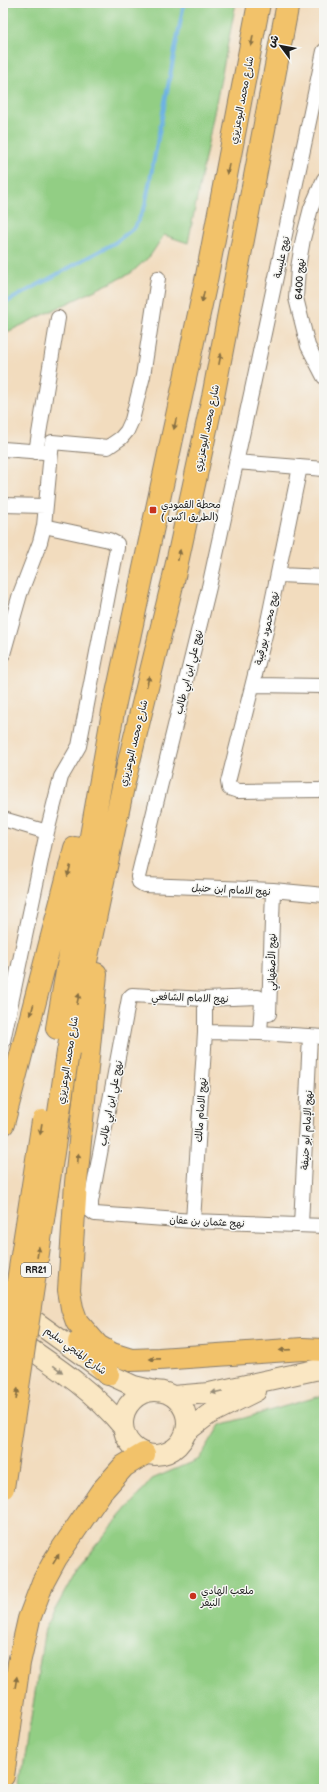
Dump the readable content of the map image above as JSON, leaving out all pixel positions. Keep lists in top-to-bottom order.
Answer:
{
  "streets": {
    "highway": ["شارع محمد البوعزيزي", "RR21"],
    "main road": ["شارع المنجي سليم"],
    "street": [
      "نهج عليسة",
      "نهج 6400",
      "نهج محمود بورقيبة",
      "نهج علي ابن ابي طالب",
      "نهج الامام ابن حنبل",
      "نهج الأصفهاني",
      "نهج الامام الشافعي",
      "نهج الامام مالك",
      "نهج الإمام ابو حنيفة",
      "نهج عثمان بن عفان"
    ]
  },
  "crossings": [
    ["نهج عليسة", "نهج علي ابن ابي طالب"],
    ["نهج علي ابن ابي طالب", "نهج الامام ابن حنبل"],
    ["نهج علي ابن ابي طالب", "نهج الامام الشافعي"],
    ["نهج علي ابن ابي طالب", "نهج عثمان بن عفان"],
    ["نهج الامام ابن حنبل", "نهج الأصفهاني"],
    ["نهج الأصفهاني", "نهج الامام الشافعي"],
    ["نهج الامام الشافعي", "نهج الامام مالك"],
    ["نهج الامام مالك", "نهج عثمان بن عفان"],
    ["نهج الإمام ابو حنيفة", "نهج عثمان بن عفان"]
  ],
  "places": {
    "transit": ["محطة القمودي ( الطريق اكس)"],
    "other": ["ملعب الهادي النيفر"]
  },
  "north": "top left"
}
